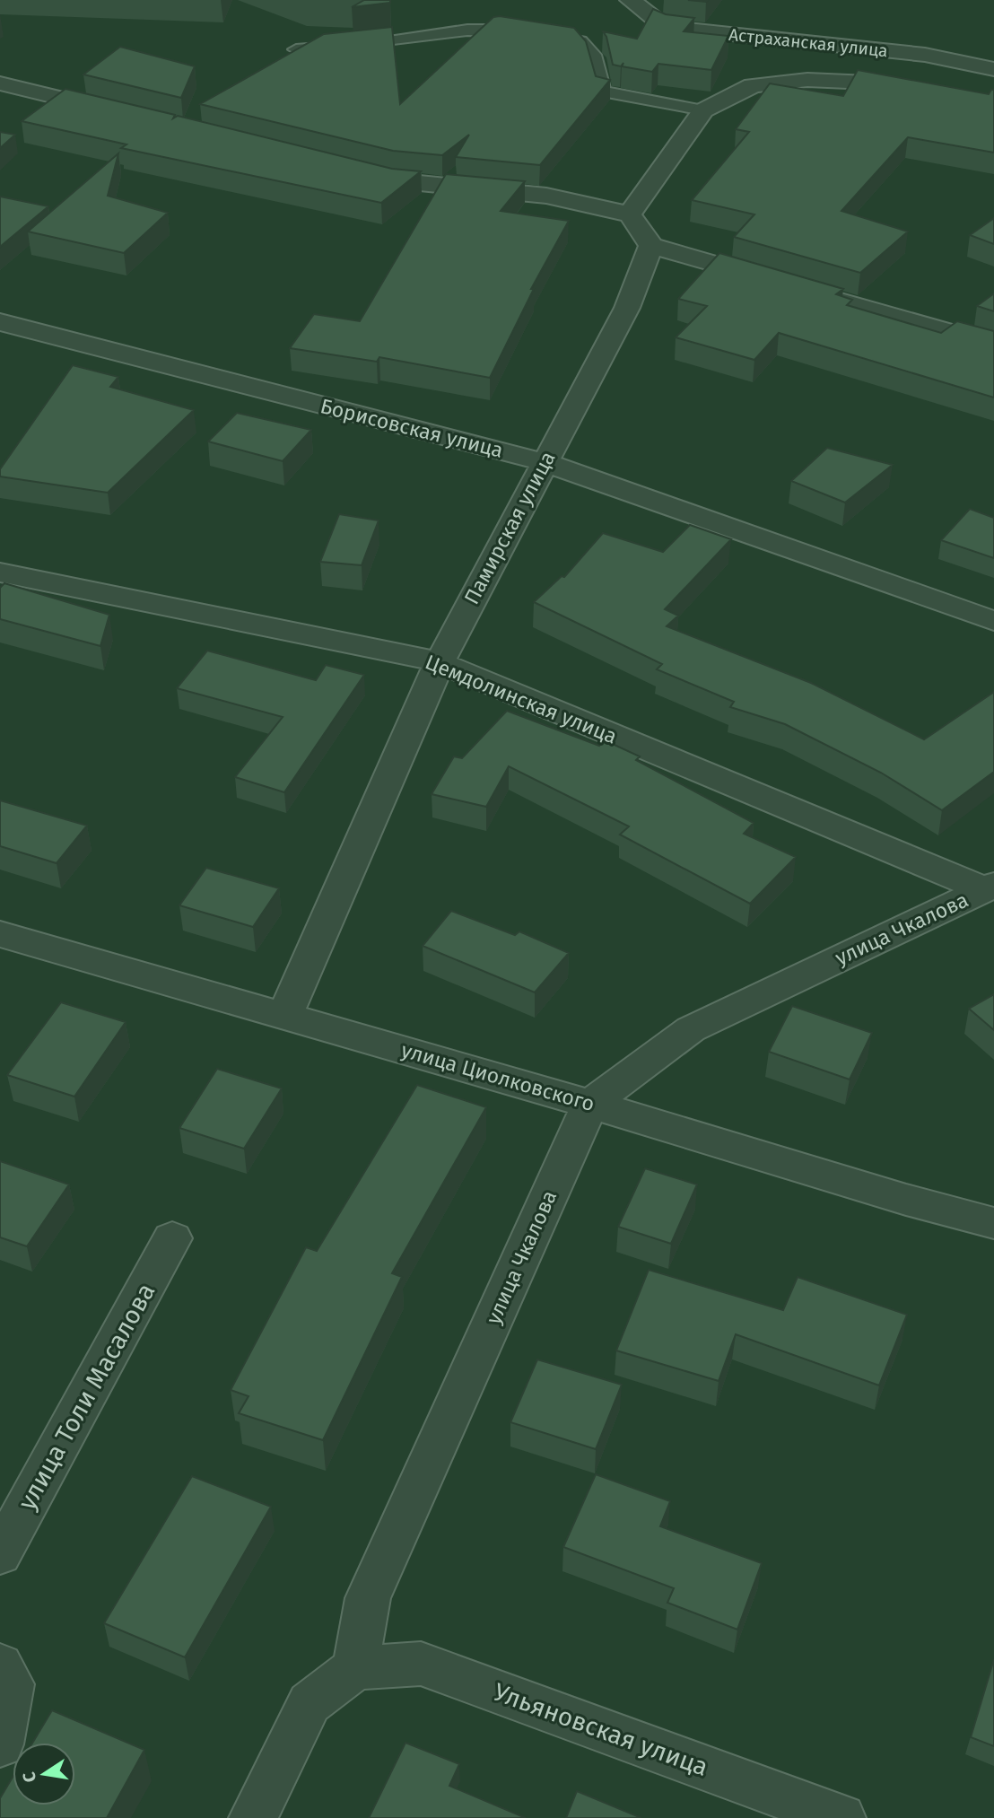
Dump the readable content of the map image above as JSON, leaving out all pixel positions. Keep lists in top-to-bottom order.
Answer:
{
  "streets": {
    "street": [
      "Астраханская улица",
      "Борисовская улица",
      "Памирская улица",
      "Цемдолинская улица",
      "улица Чкалова",
      "улица Циолковского",
      "улица Толи Масалова",
      "Ульяновская улица"
    ]
  },
  "crossings": [
    ["Борисовская улица", "Памирская улица"],
    ["Памирская улица", "Цемдолинская улица"],
    ["Памирская улица", "улица Циолковского"],
    ["Цемдолинская улица", "улица Чкалова"],
    ["улица Чкалова", "улица Циолковского"],
    ["улица Чкалова", "Ульяновская улица"]
  ],
  "north": "left"
}
